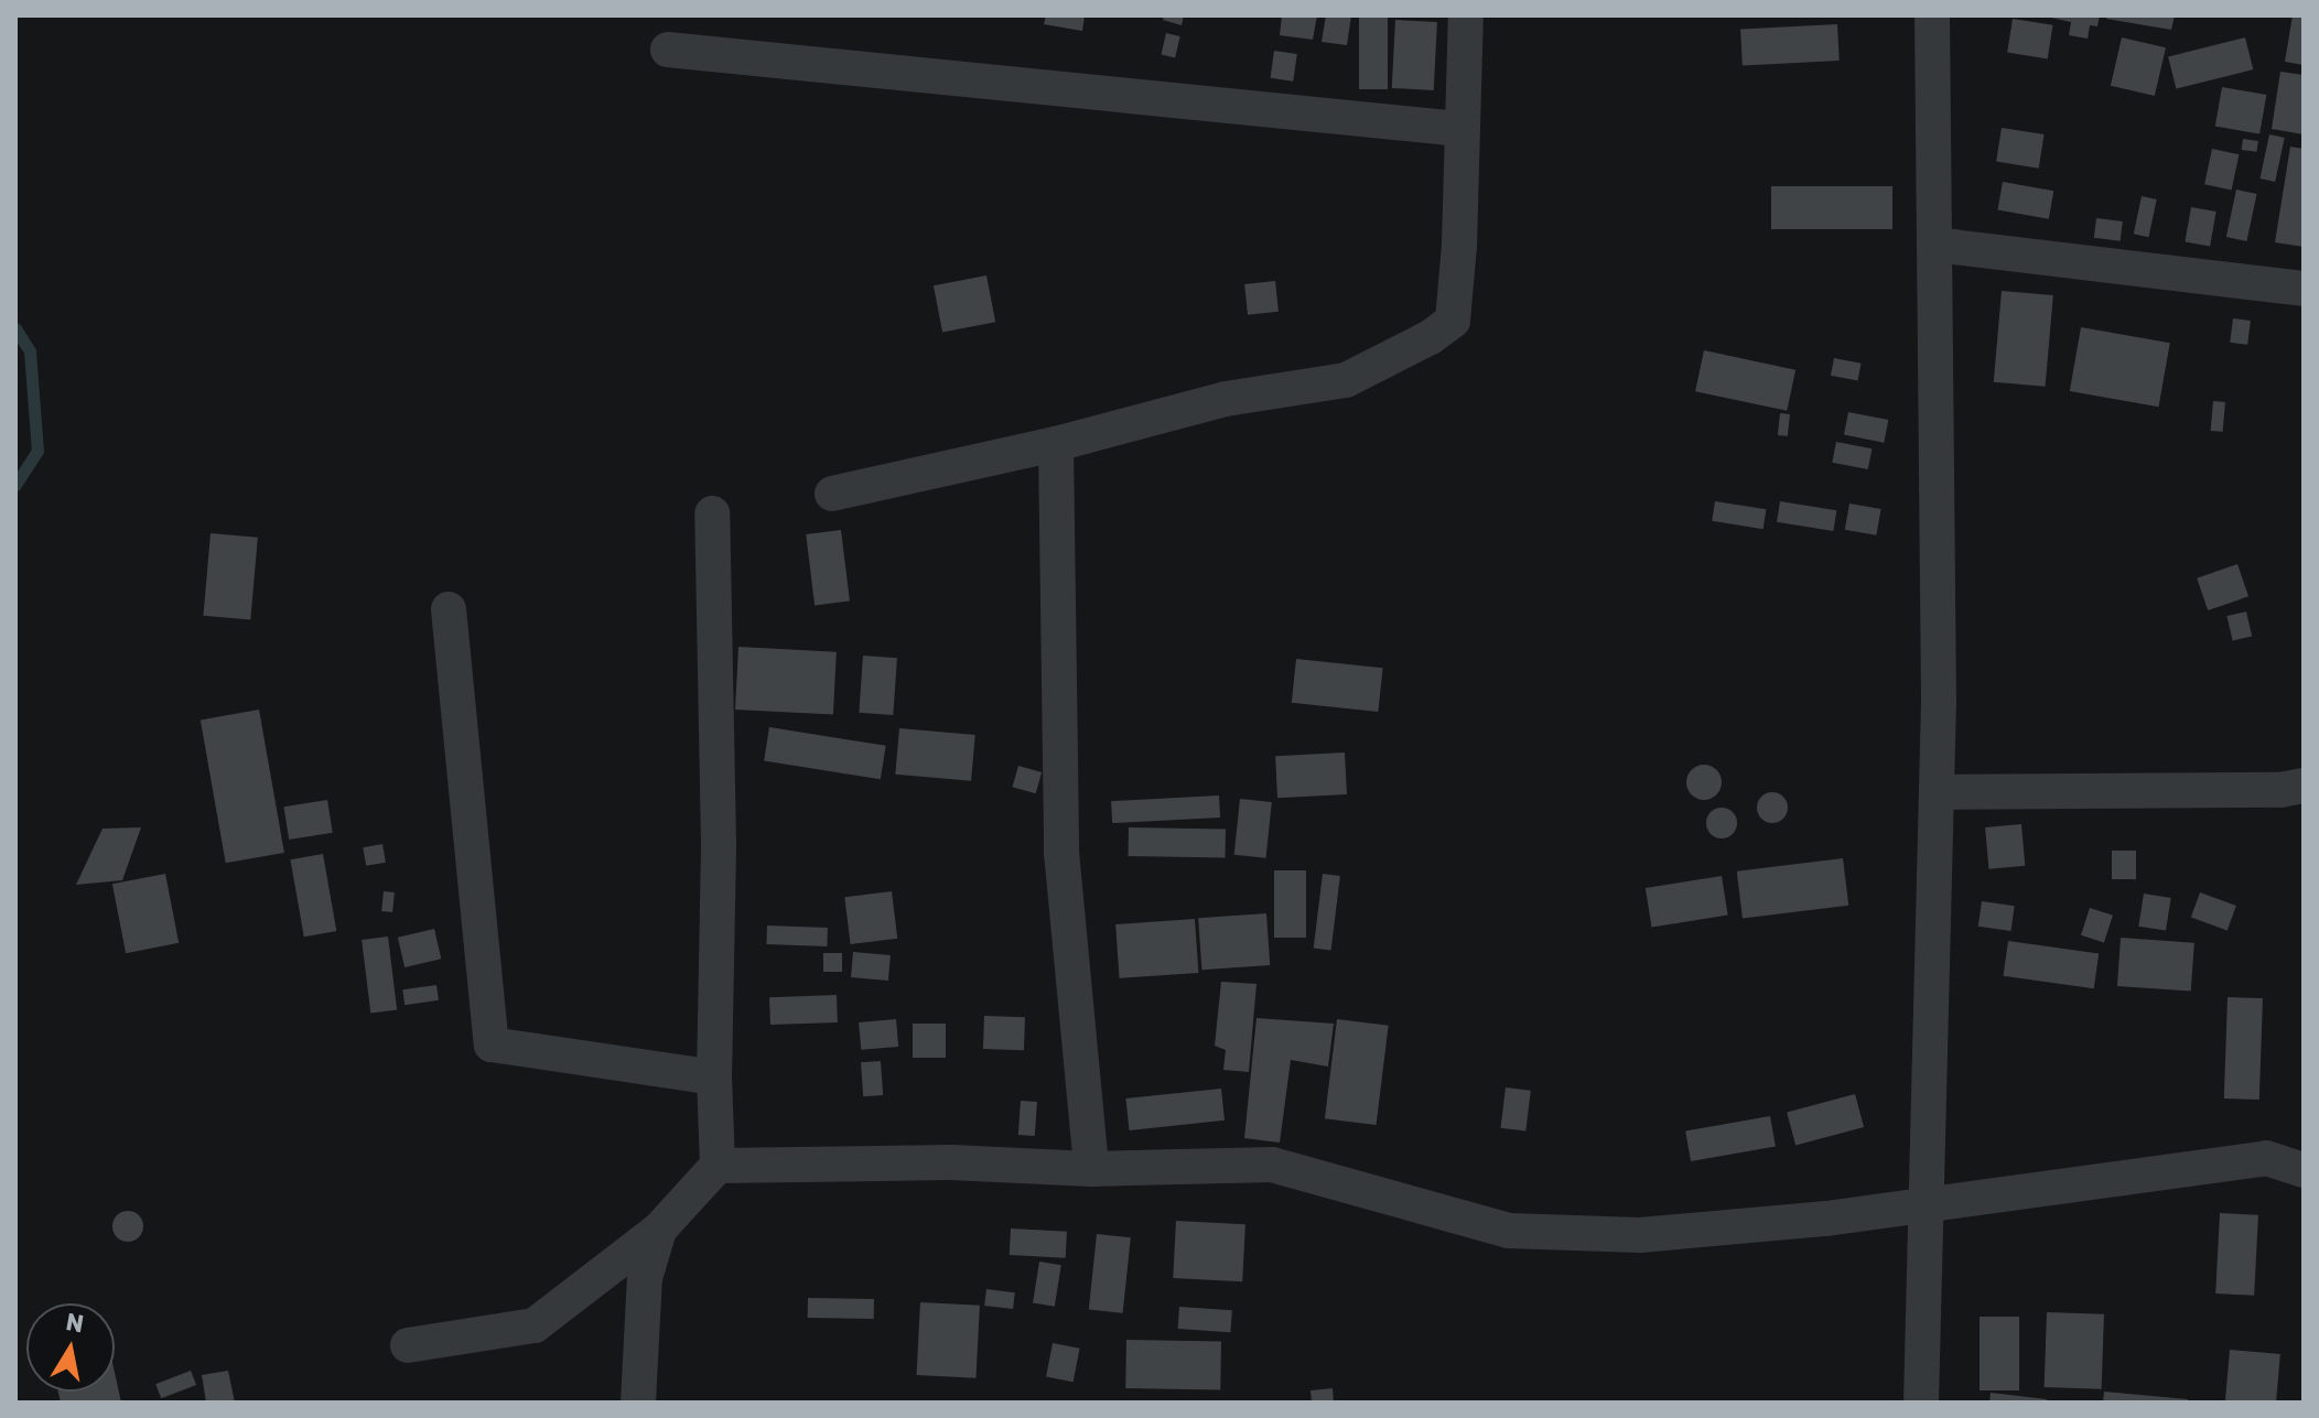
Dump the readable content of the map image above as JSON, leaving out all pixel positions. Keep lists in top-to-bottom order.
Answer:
{
  "north": "top"
}
